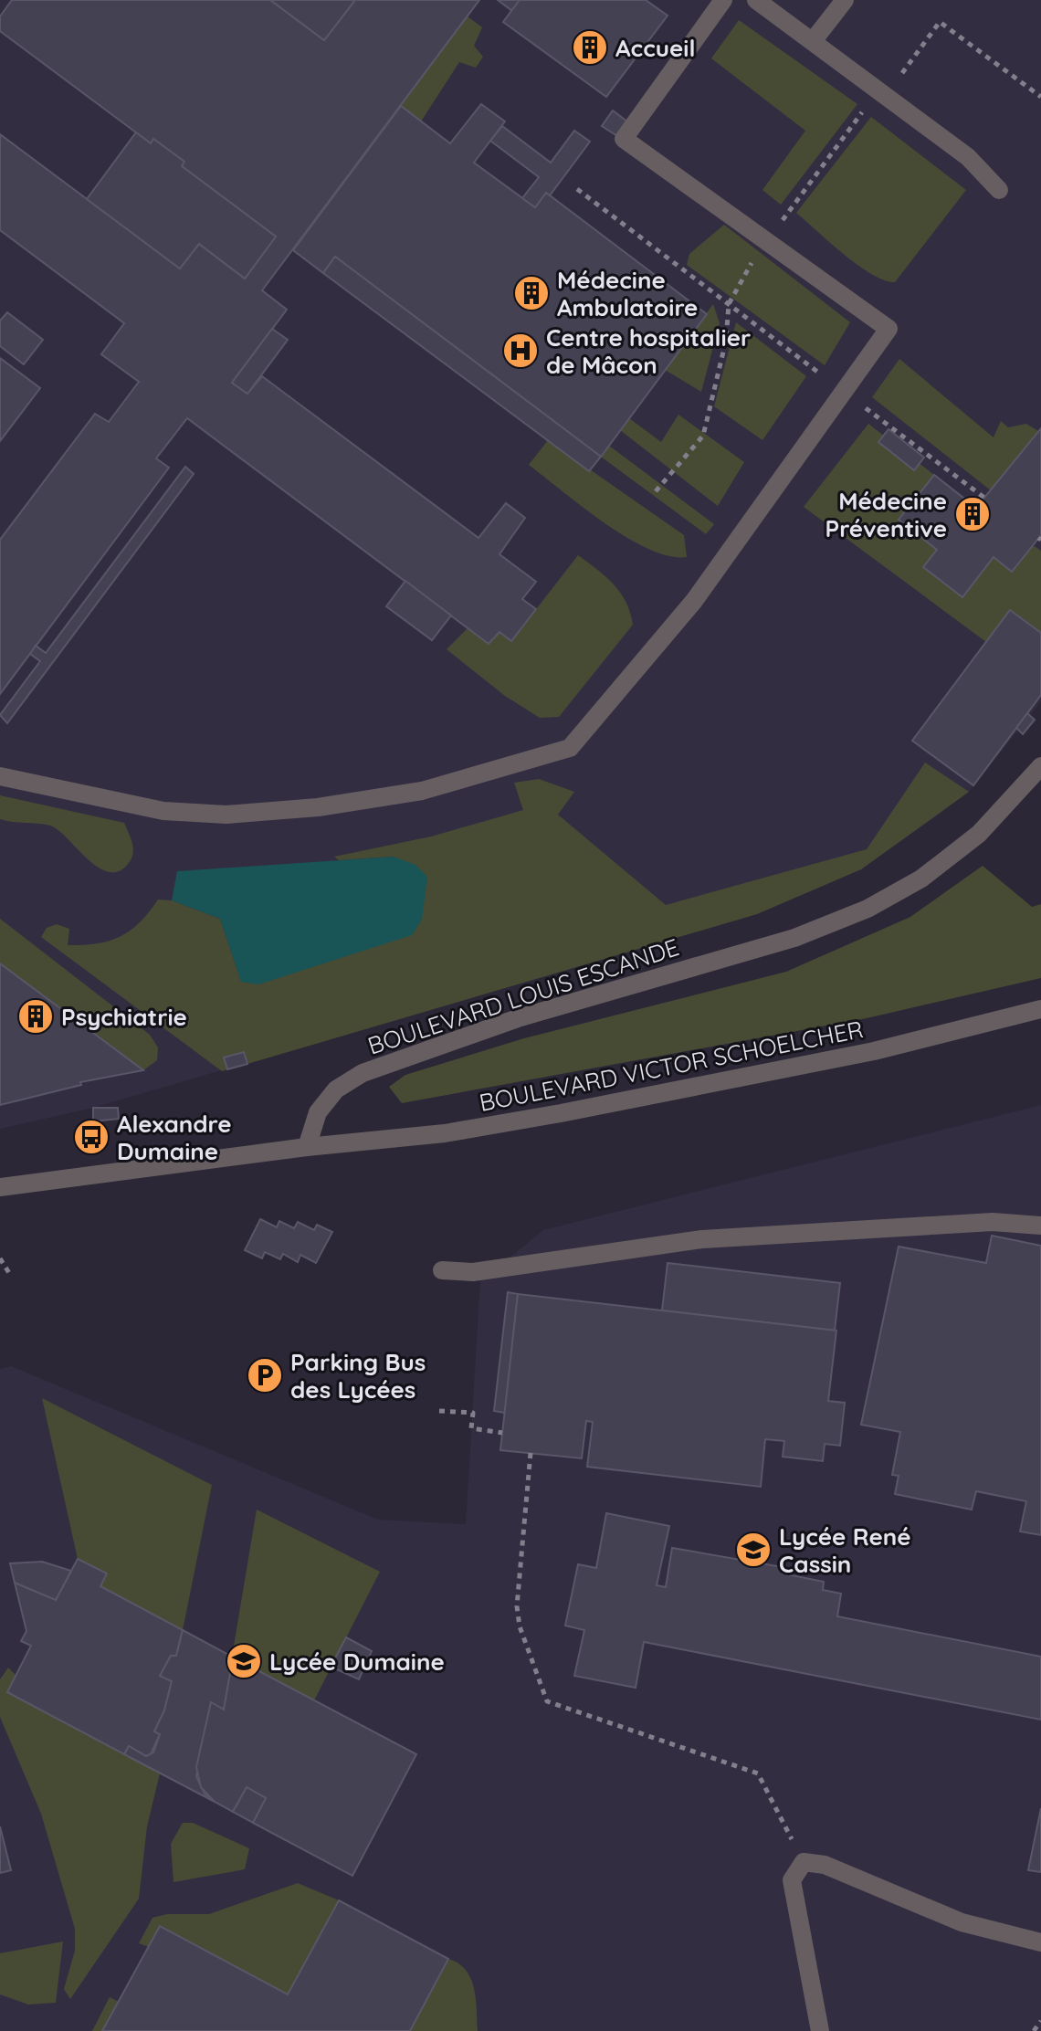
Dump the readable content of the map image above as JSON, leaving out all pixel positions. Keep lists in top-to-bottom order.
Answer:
{
  "streets": {
    "street": ["BOULEVARD LOUIS ESCANDE", "BOULEVARD VICTOR SCHOELCHER"]
  },
  "crossings": [
    ["BOULEVARD LOUIS ESCANDE", "BOULEVARD VICTOR SCHOELCHER"]
  ],
  "places": {
    "building": [
      "Accueil",
      "Médecine Ambulatoire",
      "Médecine Préventive",
      "Psychiatrie"
    ],
    "hospital": ["Centre hospitalier de Mâcon"],
    "bus stop": ["Alexandre Dumaine"],
    "parking": ["Parking Bus des Lycées"],
    "school or university": ["Lycée René Cassin", "Lycée Dumaine"]
  }
}
